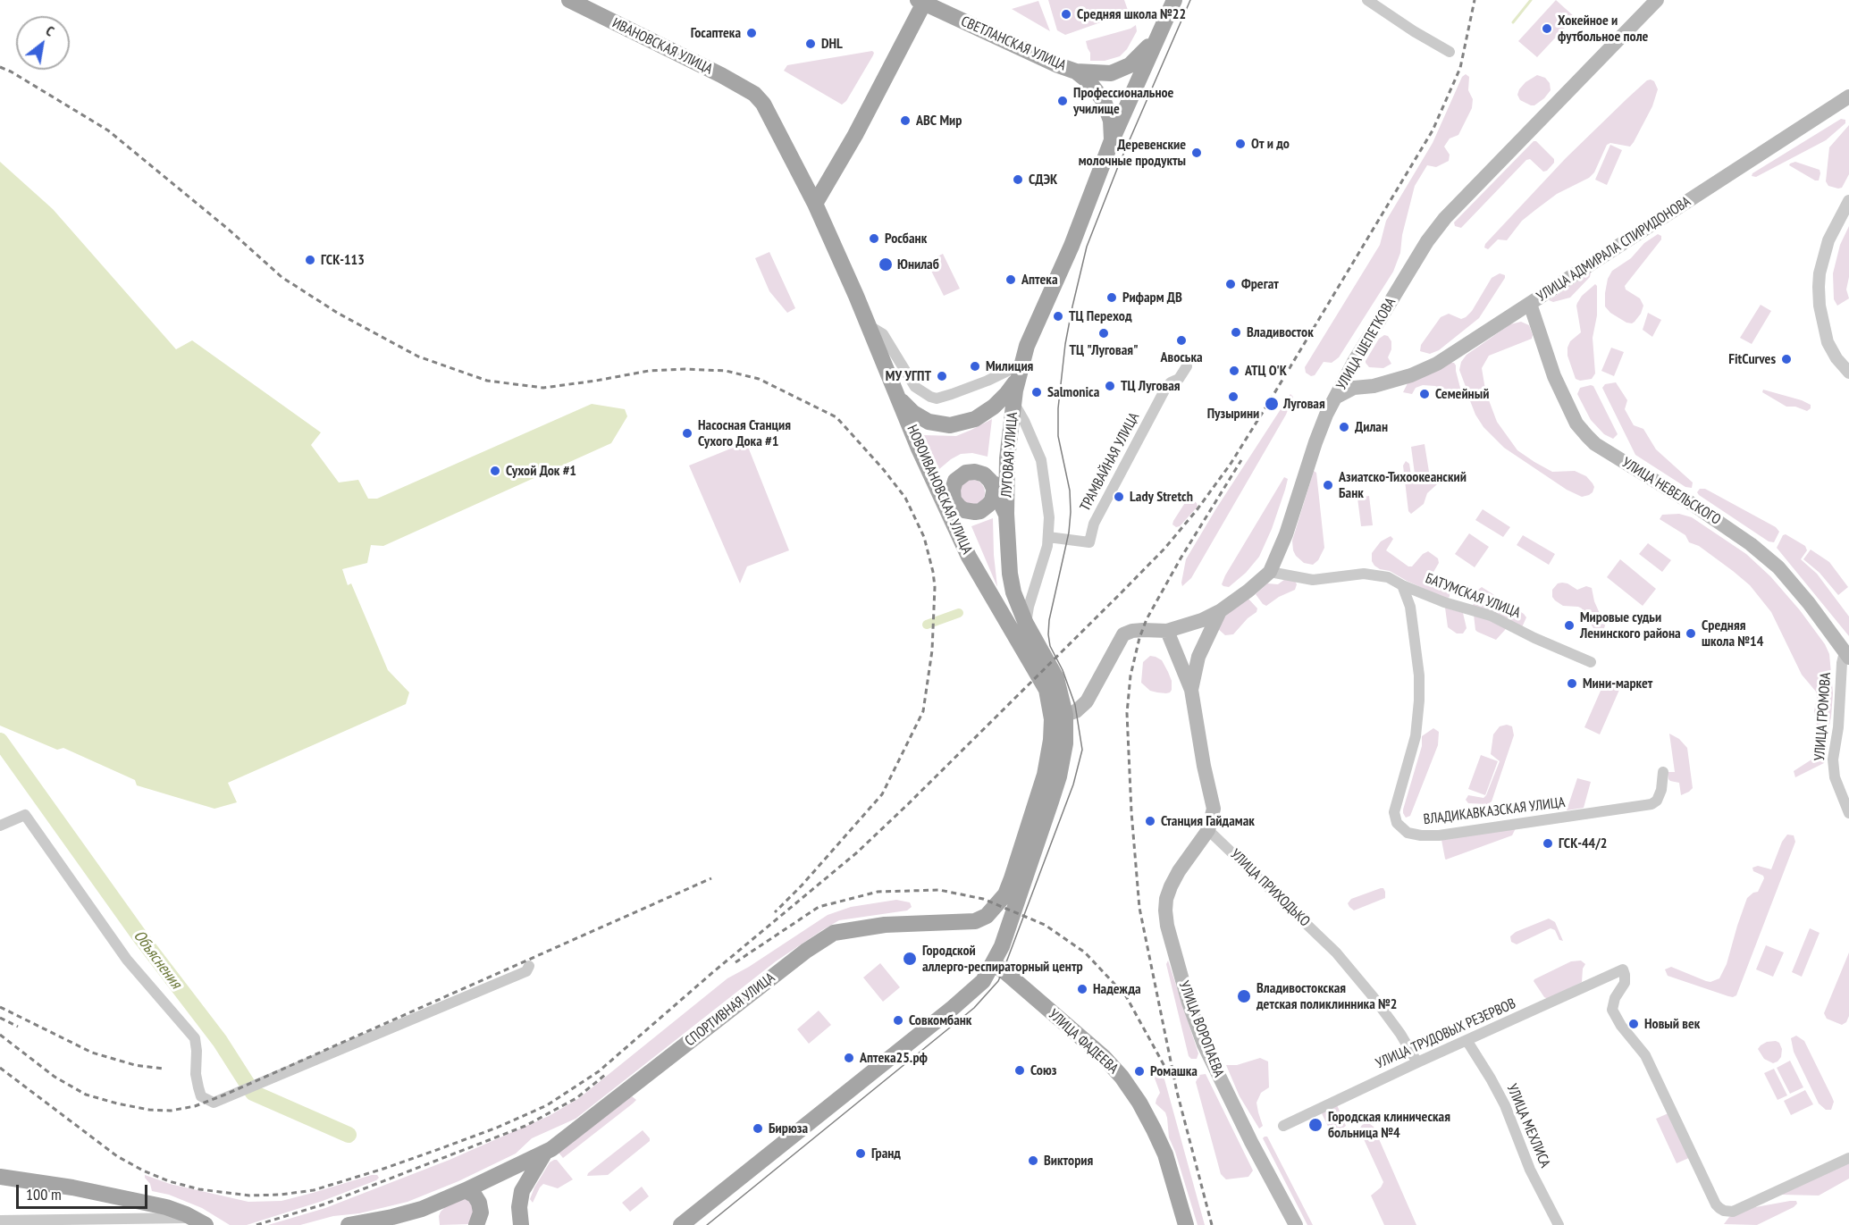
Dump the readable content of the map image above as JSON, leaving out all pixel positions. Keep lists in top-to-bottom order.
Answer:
{
  "streets": {
    "main road": [
      "СВЕТЛАНСКАЯ УЛИЦА",
      "ИВАНОВСКАЯ УЛИЦА",
      "УЛИЦА АДМИРАЛА СПИРИДОНОВА",
      "УЛИЦА ШЕПЕТКОВА",
      "ЛУГОВАЯ УЛИЦА",
      "НОВОИВАНОВСКАЯ УЛИЦА",
      "УЛИЦА НЕВЕЛЬСКОГО",
      "СПОРТИВНАЯ УЛИЦА",
      "УЛИЦА ВОРОПАЕВА",
      "УЛИЦА ФАДЕЕВА"
    ],
    "street": [
      "ТРАМВАЙНАЯ УЛИЦА",
      "БАТУМСКАЯ УЛИЦА",
      "УЛИЦА ГРОМОВА",
      "ВЛАДИКАВКАЗСКАЯ УЛИЦА",
      "УЛИЦА ПРИХОДЬКО",
      "УЛИЦА ТРУДОВЫХ РЕЗЕРВОВ",
      "УЛИЦА МЕХЛИСА"
    ]
  },
  "crossings": [
    ["СВЕТЛАНСКАЯ УЛИЦА", "ЛУГОВАЯ УЛИЦА"],
    ["ИВАНОВСКАЯ УЛИЦА", "НОВОИВАНОВСКАЯ УЛИЦА"],
    ["УЛИЦА АДМИРАЛА СПИРИДОНОВА", "УЛИЦА ШЕПЕТКОВА"],
    ["УЛИЦА АДМИРАЛА СПИРИДОНОВА", "УЛИЦА НЕВЕЛЬСКОГО"],
    ["УЛИЦА ШЕПЕТКОВА", "ЛУГОВАЯ УЛИЦА"],
    ["ЛУГОВАЯ УЛИЦА", "УЛИЦА ФАДЕЕВА"],
    ["НОВОИВАНОВСКАЯ УЛИЦА", "СПОРТИВНАЯ УЛИЦА"],
    ["УЛИЦА НЕВЕЛЬСКОГО", "УЛИЦА ГРОМОВА"],
    ["БАТУМСКАЯ УЛИЦА", "ВЛАДИКАВКАЗСКАЯ УЛИЦА"],
    ["УЛИЦА ПРИХОДЬКО", "УЛИЦА ВОРОПАЕВА"],
    ["УЛИЦА ПРИХОДЬКО", "УЛИЦА ТРУДОВЫХ РЕЗЕРВОВ"],
    ["УЛИЦА ТРУДОВЫХ РЕЗЕРВОВ", "УЛИЦА МЕХЛИСА"]
  ],
  "water": ["Объяснения"],
  "places": [
    "Средняя школа №22",
    "Хокейное и футбольное поле",
    "Госаптека",
    "DHL",
    "Профессиональное училище",
    "ABC Мир",
    "От и до",
    "Деревенские молочные продукты",
    "СДЭК",
    "Росбанк",
    "ГСК-113",
    "Юнилаб",
    "Аптека",
    "Фрегат",
    "Рифарм ДВ",
    "ТЦ Переход",
    "Владивосток",
    "ТЦ \"Луговая\"",
    "Авоська",
    "FitCurves",
    "Милиция",
    "АТЦ О'К",
    "МУ УГПТ",
    "ТЦ Луговая",
    "Salmonica",
    "Семейный",
    "Пузырини",
    "Луговая",
    "Дилан",
    "Насосная Станция Сухого Дока #1",
    "Сухой Док #1",
    "Азиатско-Тихоокеанский Банк",
    "Lady Stretch",
    "Мировые судьи Ленинского района",
    "Средняя школа №14",
    "Мини-маркет",
    "Станция Гайдамак",
    "ГСК-44/2",
    "Городской аллерго-респираторный центр",
    "Надежда",
    "Владивостокская детская поликлинника №2",
    "Совкомбанк",
    "Новый век",
    "Аптека25.рф",
    "Союз",
    "Ромашка",
    "Городская клиническая больница №4",
    "Бирюза",
    "Гранд",
    "Виктория"
  ],
  "scale_bar": "100 m",
  "north": "top right"
}
